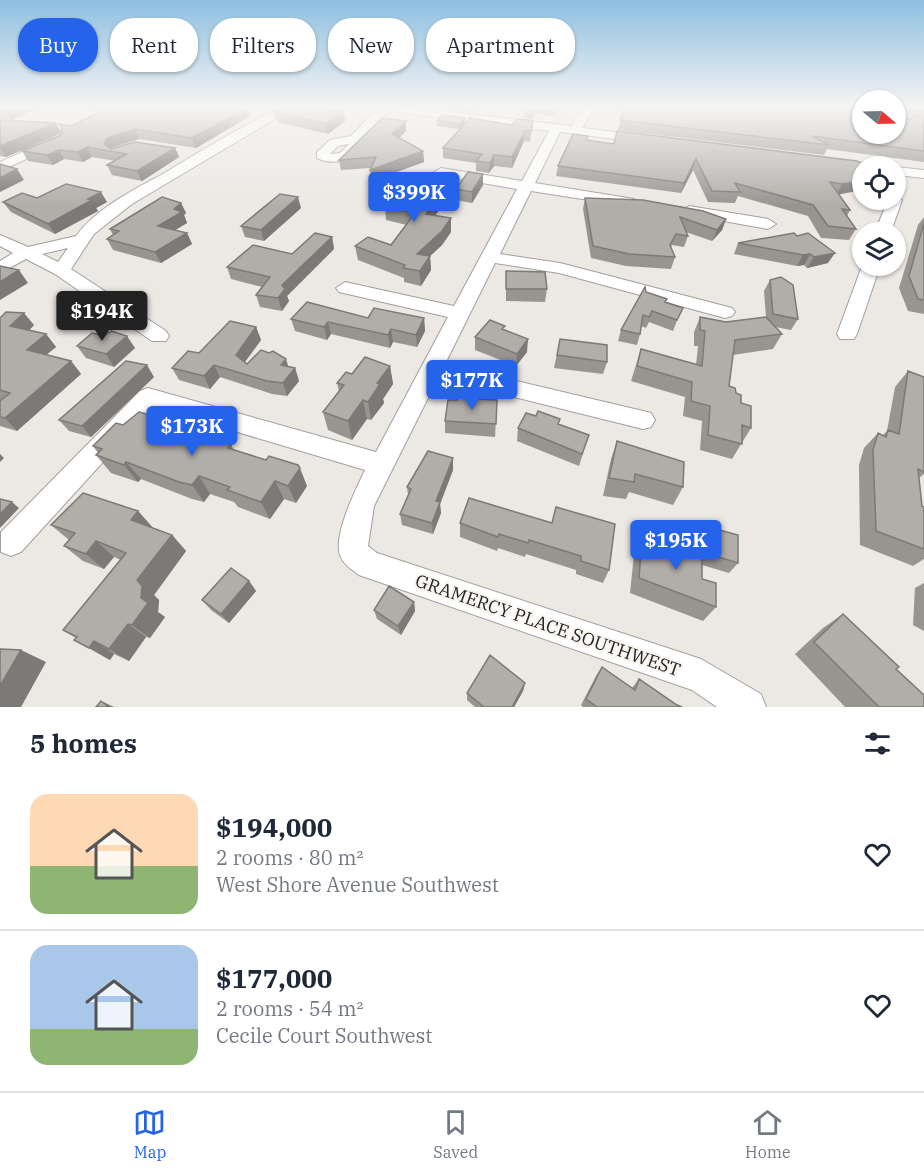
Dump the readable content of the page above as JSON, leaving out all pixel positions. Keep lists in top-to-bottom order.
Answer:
{
  "streets": {
    "street": ["GRAMERCY PLACE SOUTHWEST"]
  },
  "north": "right",
  "page": {
    "chip": [
      "Buy",
      "Rent",
      "Filters",
      "New",
      "Apartment"
    ],
    "price": [
      "$399K",
      "$194K",
      "$177K",
      "$173K",
      "$195K"
    ],
    "heading": "5 homes",
    "list": [
      {
        "name": "$194,000",
        "note": "2 rooms · 80 m² · West Shore Avenue Southwest"
      },
      {
        "name": "$177,000",
        "note": "2 rooms · 54 m² · Cecile Court Southwest"
      }
    ],
    "tabs": ["Map", "Saved", "Home"]
  }
}
